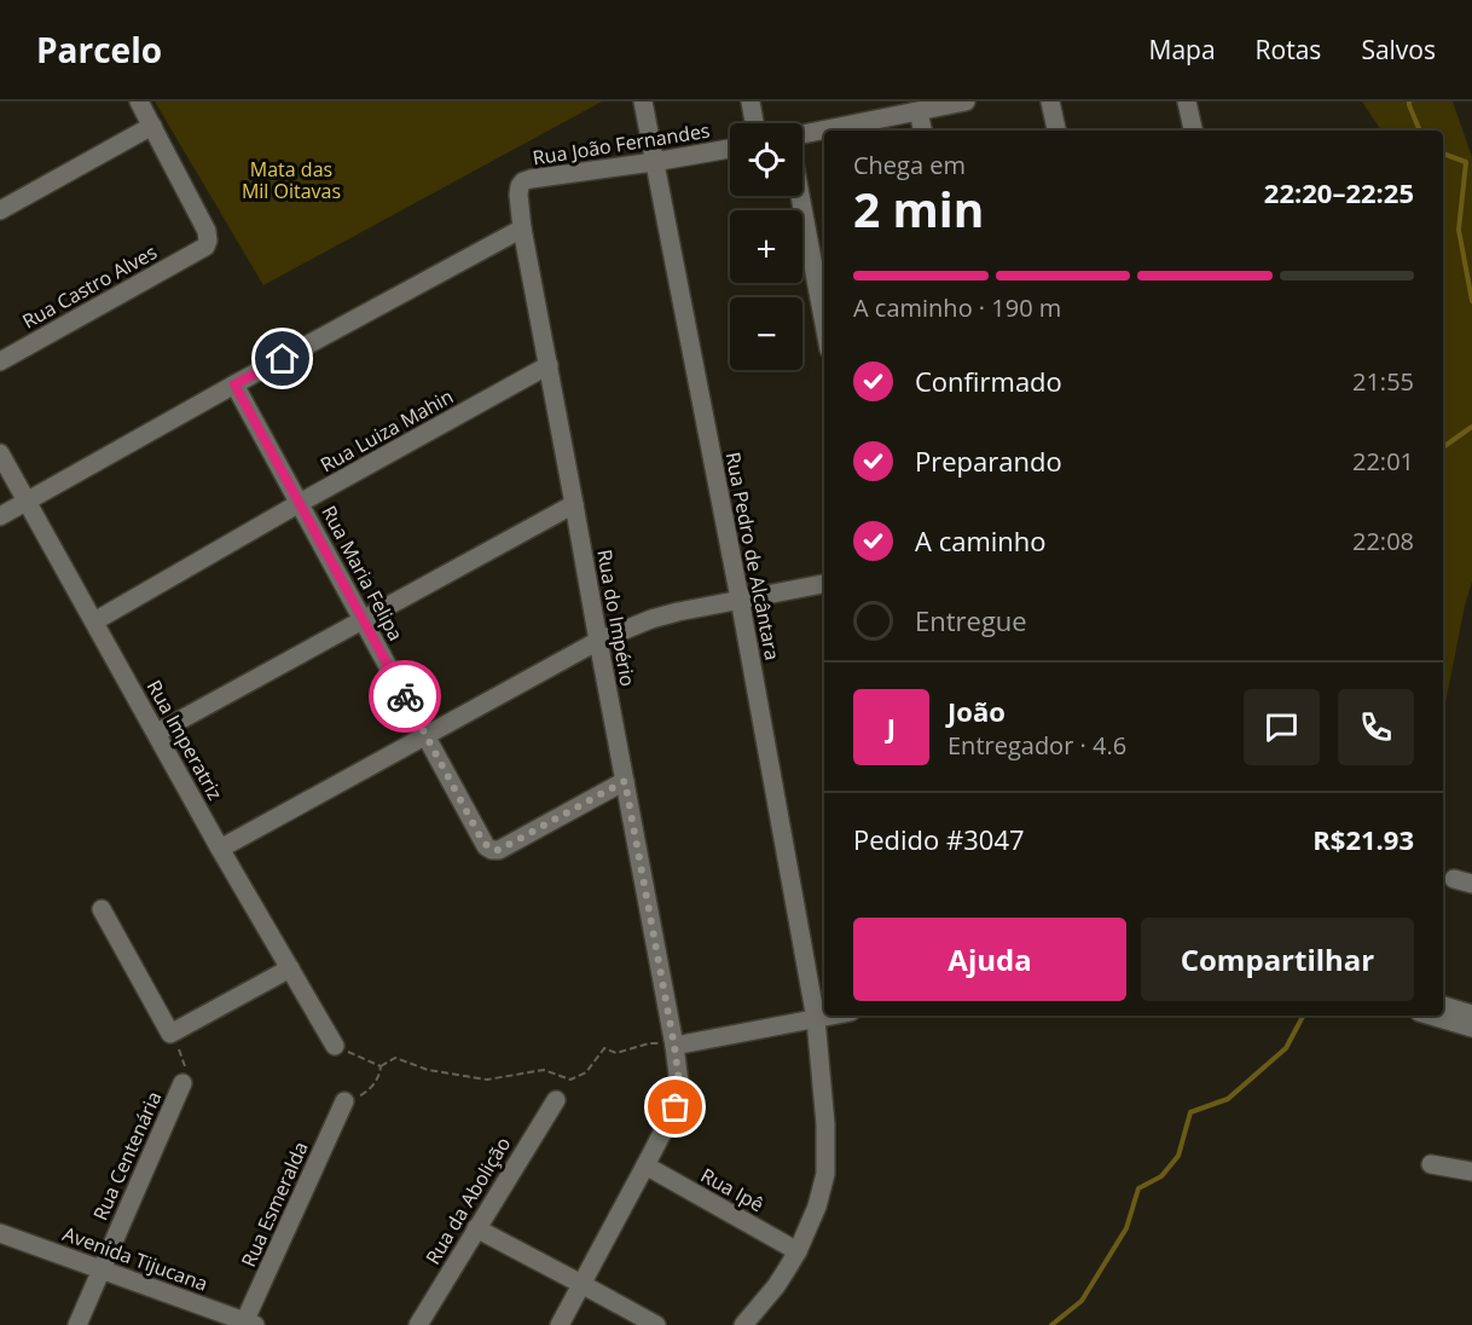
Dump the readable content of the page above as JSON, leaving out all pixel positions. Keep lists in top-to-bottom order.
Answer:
{
  "streets": {
    "street": [
      "Rua João Fernandes",
      "Rua Castro Alves",
      "Rua Luiza Mahin",
      "Rua Pedro de Alcântara",
      "Rua Maria Felipa",
      "Rua do Império",
      "Rua Imperatriz",
      "Rua Centenária",
      "Rua Ipê",
      "Rua da Abolição",
      "Rua Esmeralda",
      "Avenida Tijucana"
    ]
  },
  "crossings": [
    ["Rua João Fernandes", "Rua Pedro de Alcântara"],
    ["Rua João Fernandes", "Rua do Império"],
    ["Rua Luiza Mahin", "Rua Maria Felipa"],
    ["Rua Luiza Mahin", "Rua do Império"],
    ["Rua Luiza Mahin", "Rua Imperatriz"],
    ["Rua Pedro de Alcântara", "Rua Ipê"],
    ["Rua Maria Felipa", "Rua do Império"],
    ["Rua do Império", "Rua Ipê"],
    ["Rua Centenária", "Avenida Tijucana"],
    ["Rua Esmeralda", "Avenida Tijucana"]
  ],
  "parks": ["Mata das Mil Oitavas"],
  "page": {
    "header": "Parcelo",
    "nav": ["Mapa", "Rotas", "Salvos"],
    "map_buttons": ["+", "−"],
    "heading": ["2 min", "Chega em", "22:20–22:25"],
    "panel": [
      "João",
      "Entregador · 4.6",
      "Pedido #3047",
      "R$21.93"
    ],
    "bar": "A caminho · 190 m",
    "list": [
      ["Confirmado", "21:55"],
      ["Preparando", "22:01"],
      ["A caminho", "22:08"],
      "Entregue"
    ],
    "round": "J",
    "buttons": ["Ajuda", "Compartilhar"]
  }
}
